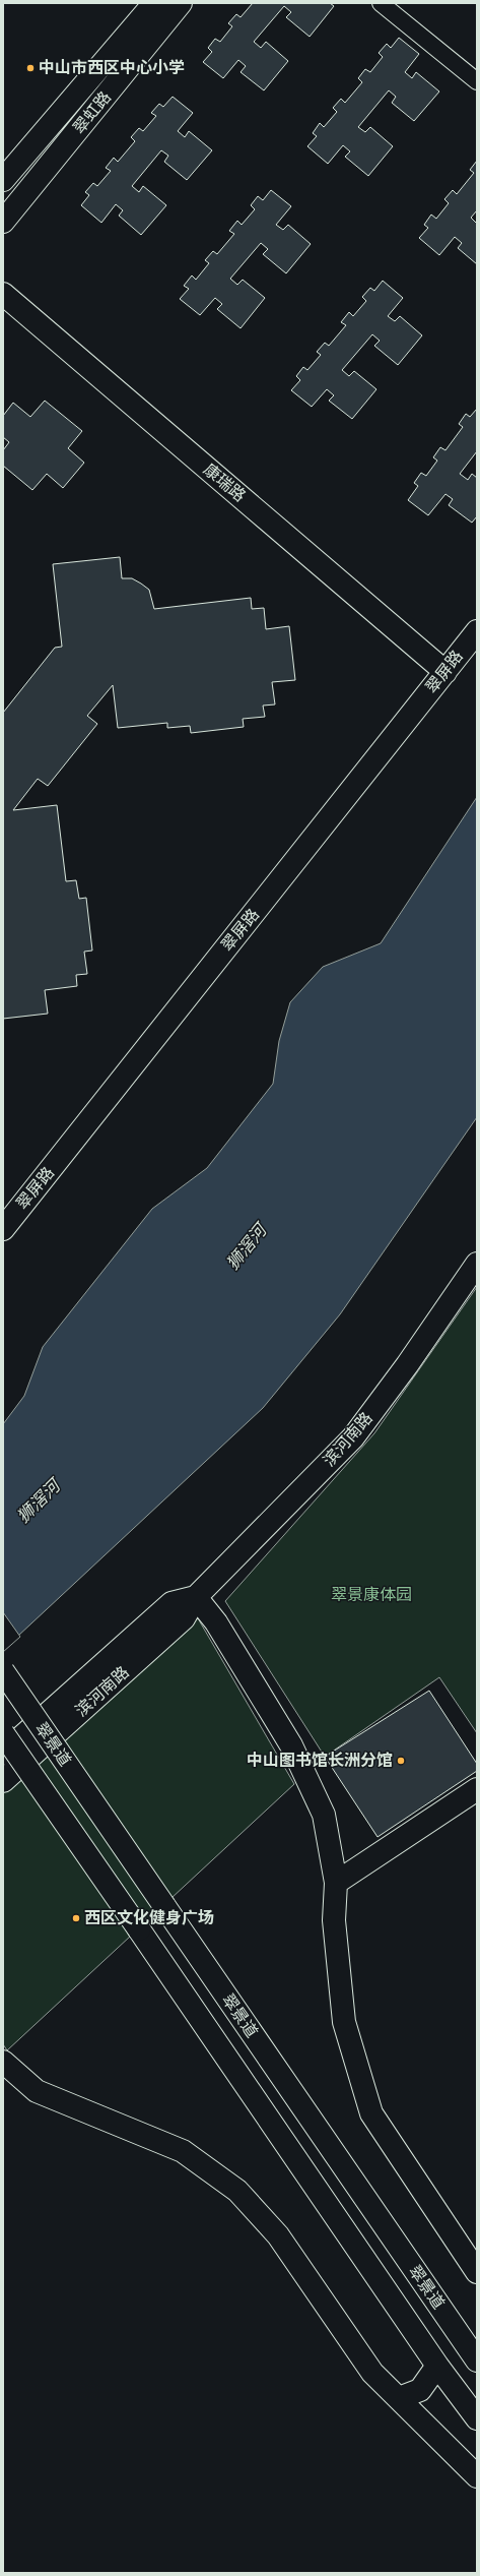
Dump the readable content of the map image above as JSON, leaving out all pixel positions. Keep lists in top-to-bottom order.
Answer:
{
  "streets": {
    "street": [
      "翠虹路",
      "康瑞路",
      "翠屏路",
      "滨河南路",
      "翠景道"
    ]
  },
  "crossings": [
    ["康瑞路", "翠屏路"]
  ],
  "water": ["狮滘河"],
  "parks": ["翠景康体园"],
  "places": ["中山市西区中心小学", "中山图书馆长洲分馆", "西区文化健身广场"]
}
